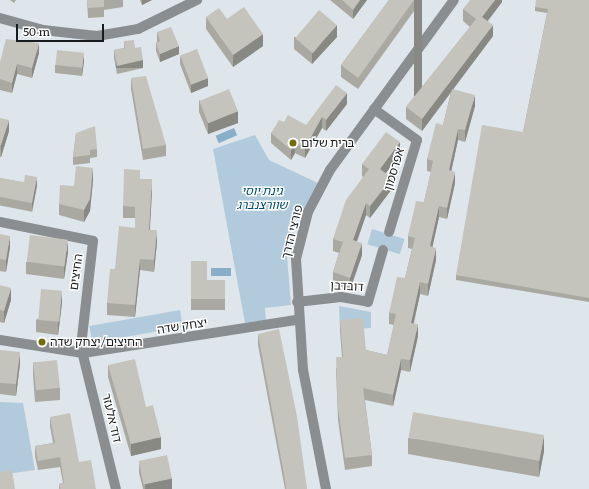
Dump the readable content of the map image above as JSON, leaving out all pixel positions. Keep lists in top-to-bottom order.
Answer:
{
  "streets": {
    "street": [
      "אפרסמון",
      "פורצי הדרך",
      "החיצים",
      "דובדבן",
      "יצחק שדה",
      "דוד אלעזר"
    ]
  },
  "crossings": [
    ["אפרסמון", "פורצי הדרך"],
    ["פורצי הדרך", "דובדבן"],
    ["פורצי הדרך", "יצחק שדה"],
    ["החיצים", "יצחק שדה"],
    ["החיצים", "דוד אלעזר"],
    ["יצחק שדה", "דוד אלעזר"]
  ],
  "parks": ["גינת יוסי שוורצנברג"],
  "places": ["ברית שלום", "החיצים/יצחק שדה"],
  "scale_bar": "50 m"
}
